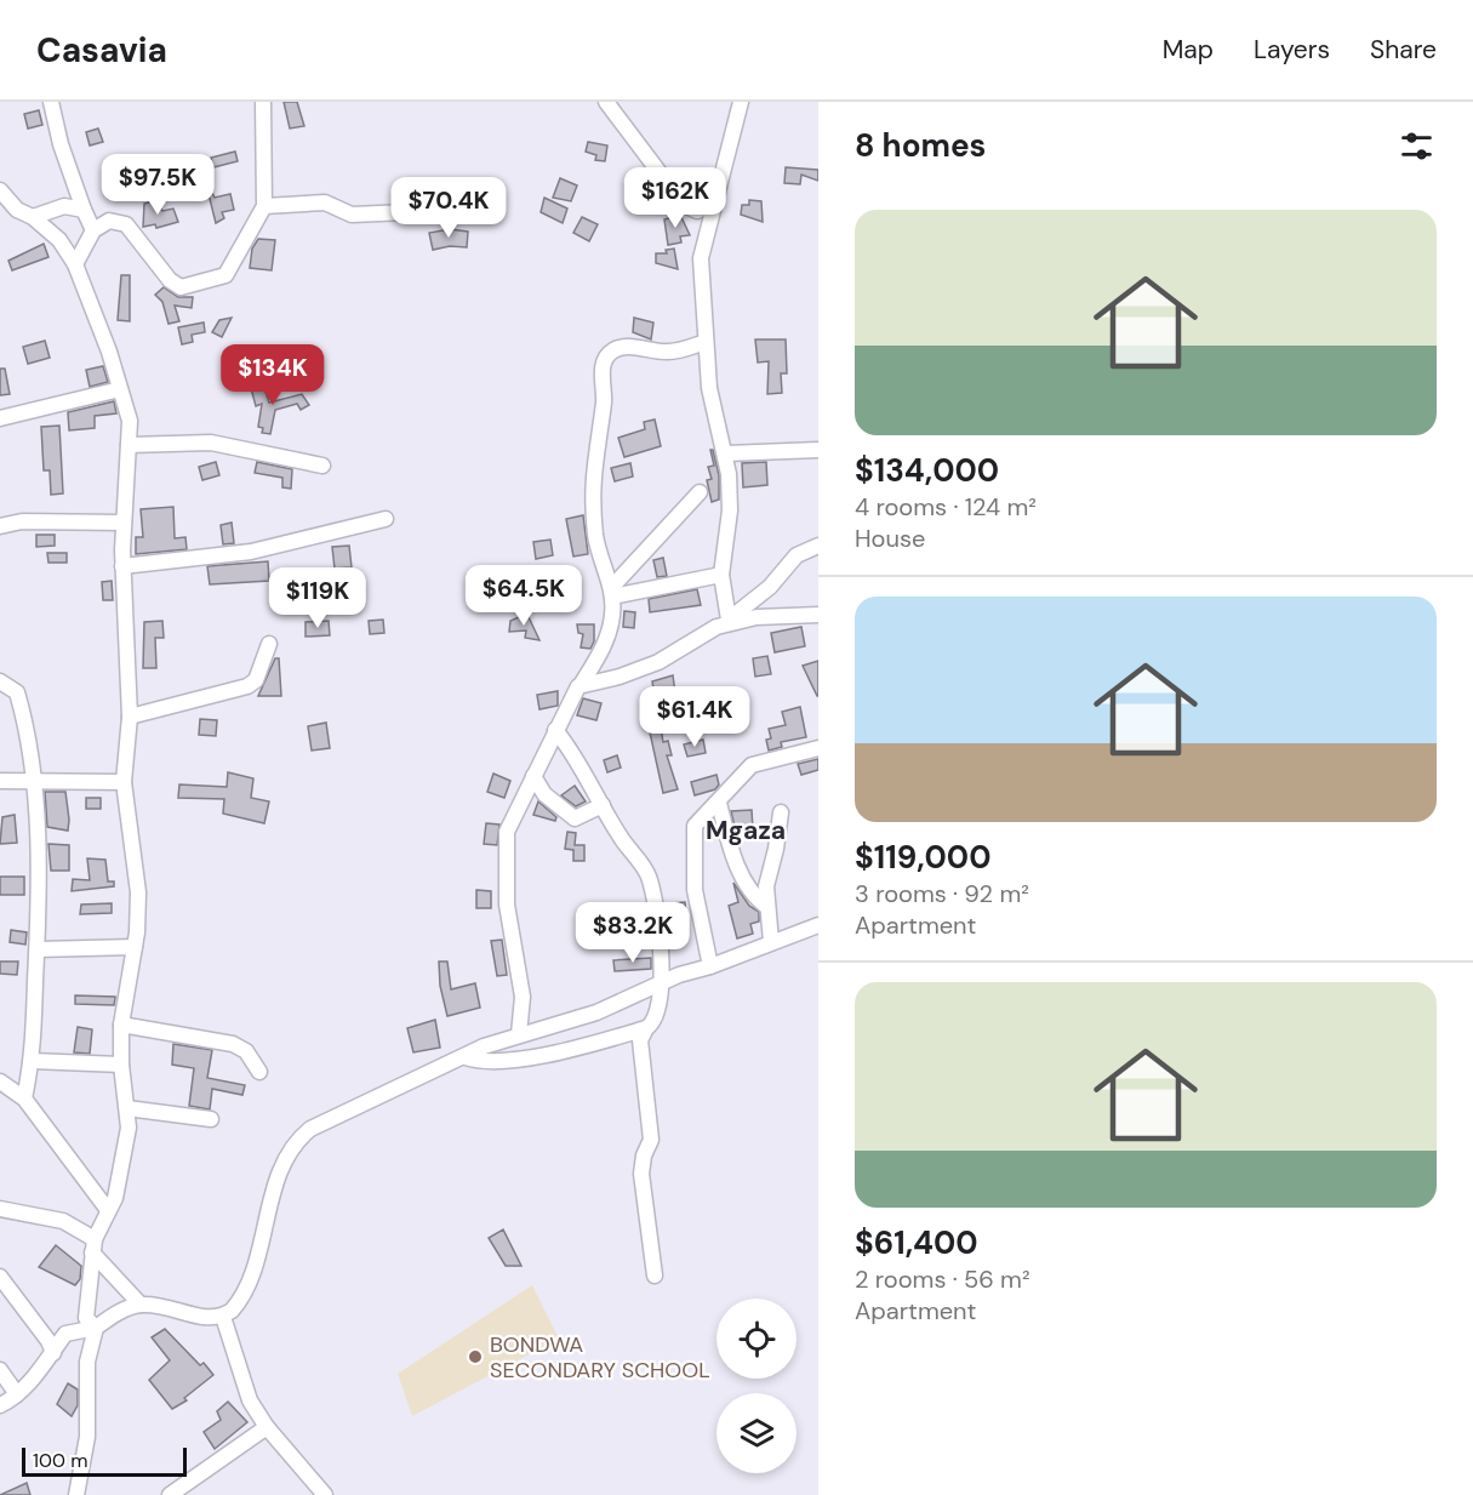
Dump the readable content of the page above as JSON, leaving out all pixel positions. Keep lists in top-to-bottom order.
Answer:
{
  "districts": ["Mgaza"],
  "places": ["BONDWA SECONDARY SCHOOL"],
  "scale_bar": "100 m",
  "page": {
    "header": "Casavia",
    "nav": ["Map", "Layers", "Share"],
    "heading": "8 homes",
    "price": [
      "$97.5K",
      "$162K",
      "$70.4K",
      "$134K",
      "$64.5K",
      "$119K",
      "$61.4K",
      "$83.2K"
    ],
    "list": [
      {
        "name": "$134,000",
        "note": "4 rooms · 124 m² · House"
      },
      {
        "name": "$119,000",
        "note": "3 rooms · 92 m² · Apartment"
      },
      {
        "name": "$61,400",
        "note": "2 rooms · 56 m² · Apartment"
      }
    ],
    "scale": "100 m"
  }
}
